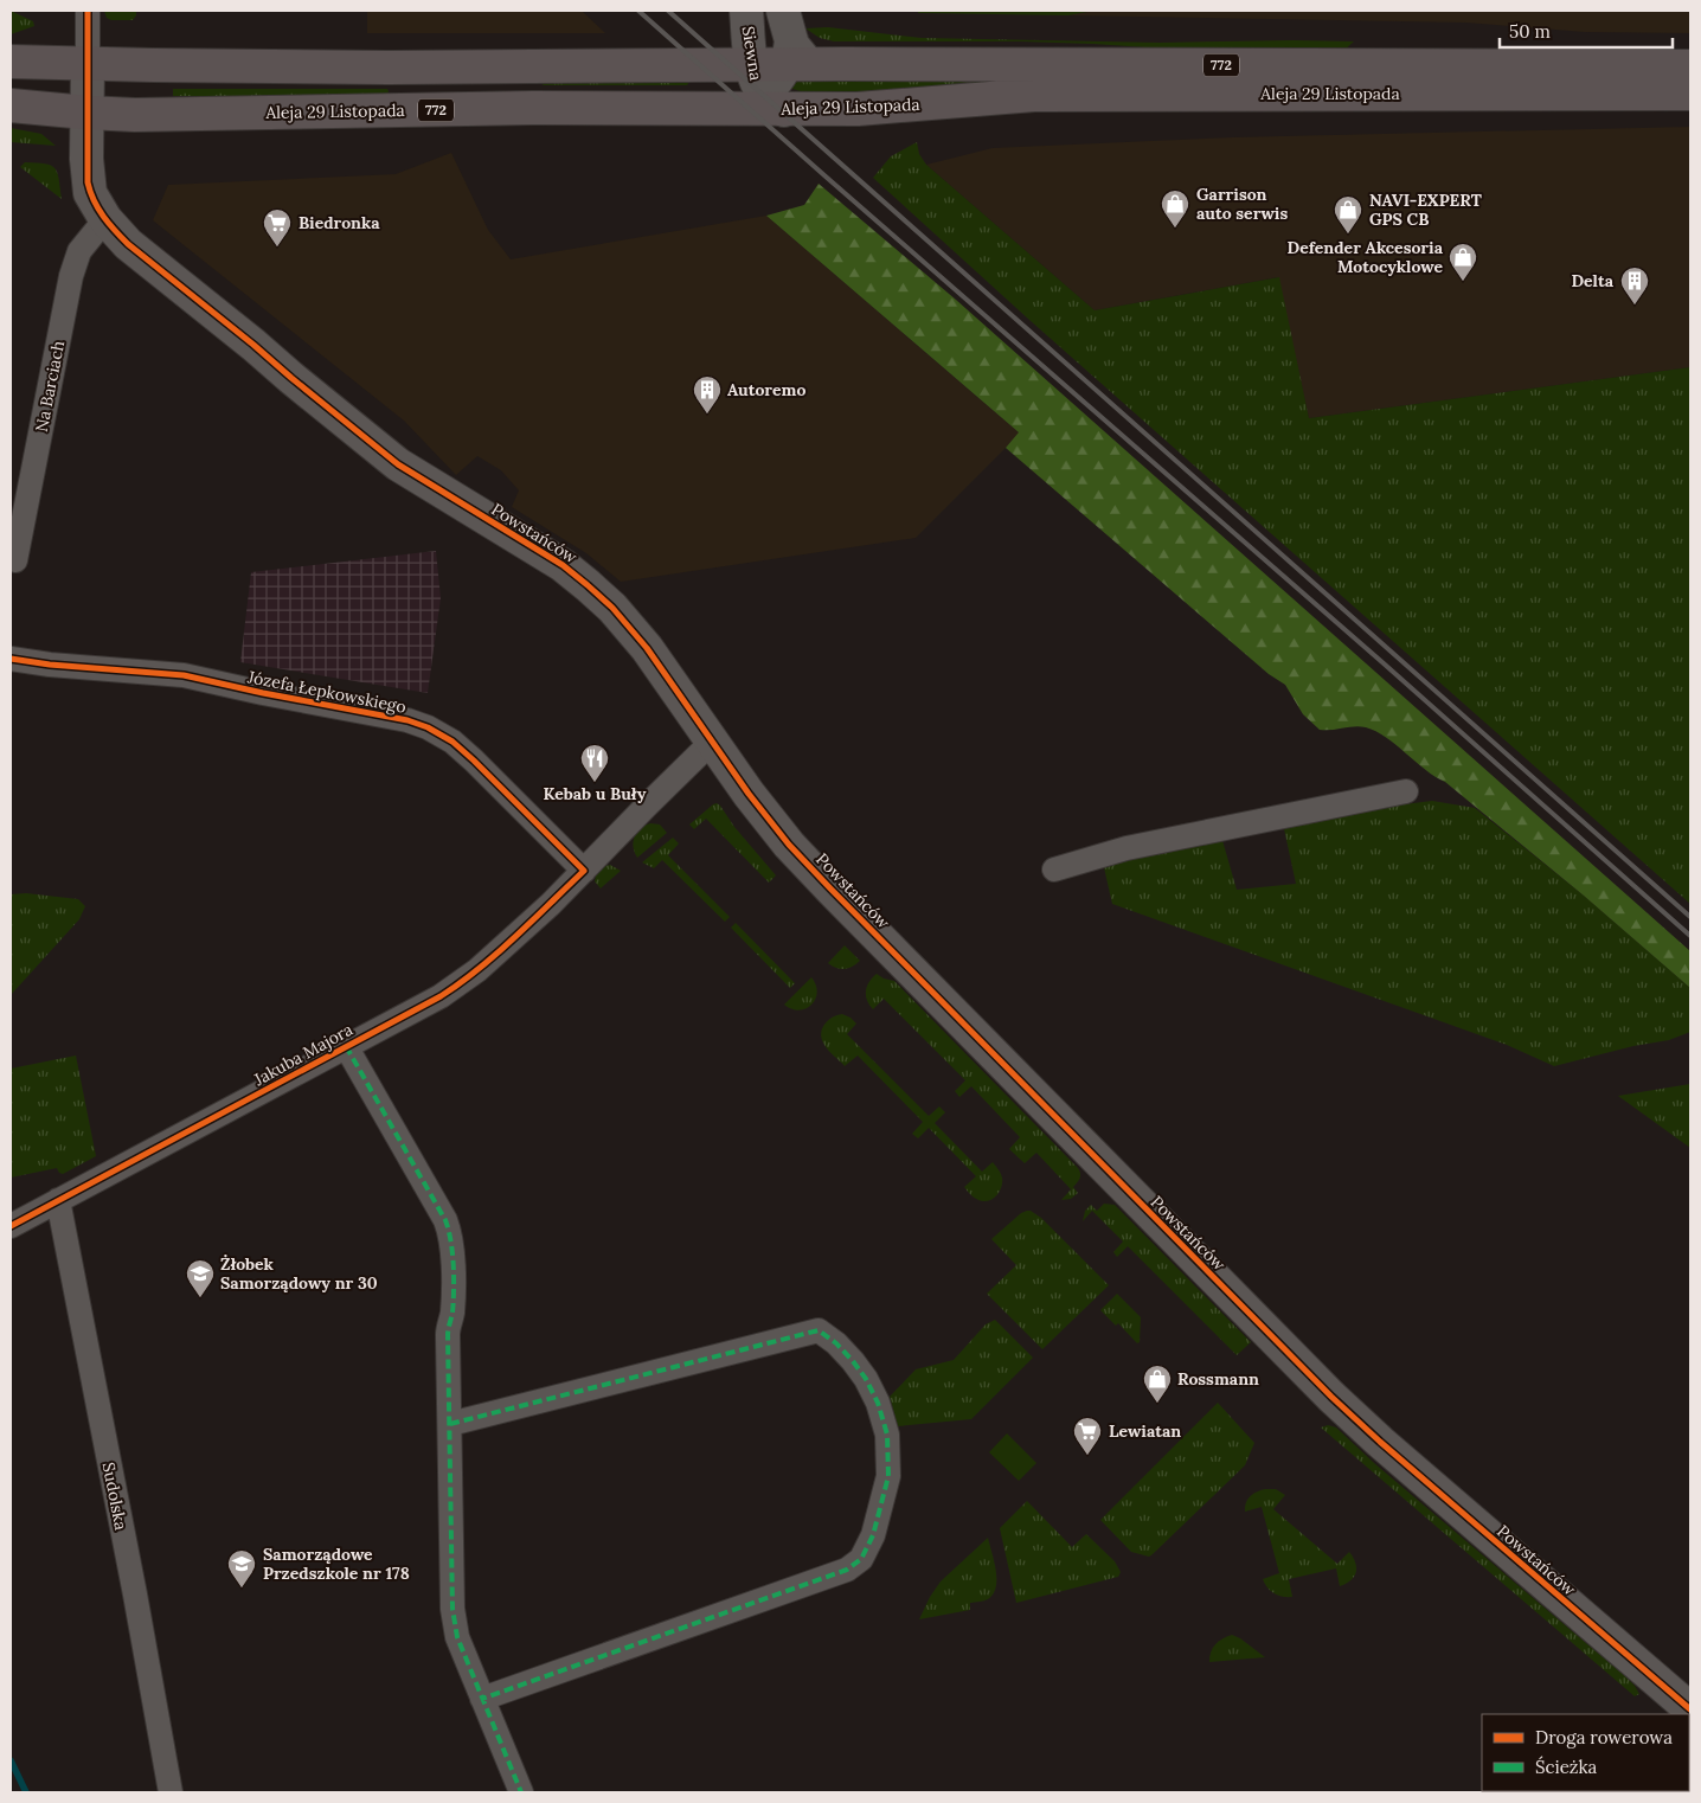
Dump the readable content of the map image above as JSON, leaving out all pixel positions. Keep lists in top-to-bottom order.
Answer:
{
  "streets": {
    "main road": ["772", "Aleja 29 Listopada"],
    "street": [
      "Siewna",
      "Na Barciach",
      "Powstańców",
      "Józefa Łepkowskiego",
      "Jakuba Majora",
      "Sudolska"
    ]
  },
  "crossings": [
    ["Siewna", "Aleja 29 Listopada"],
    ["Aleja 29 Listopada", "Powstańców"],
    ["Na Barciach", "Powstańców"],
    ["Powstańców", "Jakuba Majora"],
    ["Józefa Łepkowskiego", "Jakuba Majora"],
    ["Jakuba Majora", "Sudolska"]
  ],
  "places": {
    "shop": [
      "Garrison auto serwis",
      "NAVI-EXPERT GPS CB",
      "Defender Akcesoria Motocyklowe",
      "Rossmann"
    ],
    "supermarket": ["Biedronka", "Lewiatan"],
    "building": ["Delta", "Autoremo"],
    "restaurant": ["Kebab u Buły"],
    "school or university": ["Żłobek Samorządowy nr 30", "Samorządowe Przedszkole nr 178"]
  },
  "legend": ["Droga rowerowa", "Ścieżka"],
  "scale_bar": "50 m"
}
